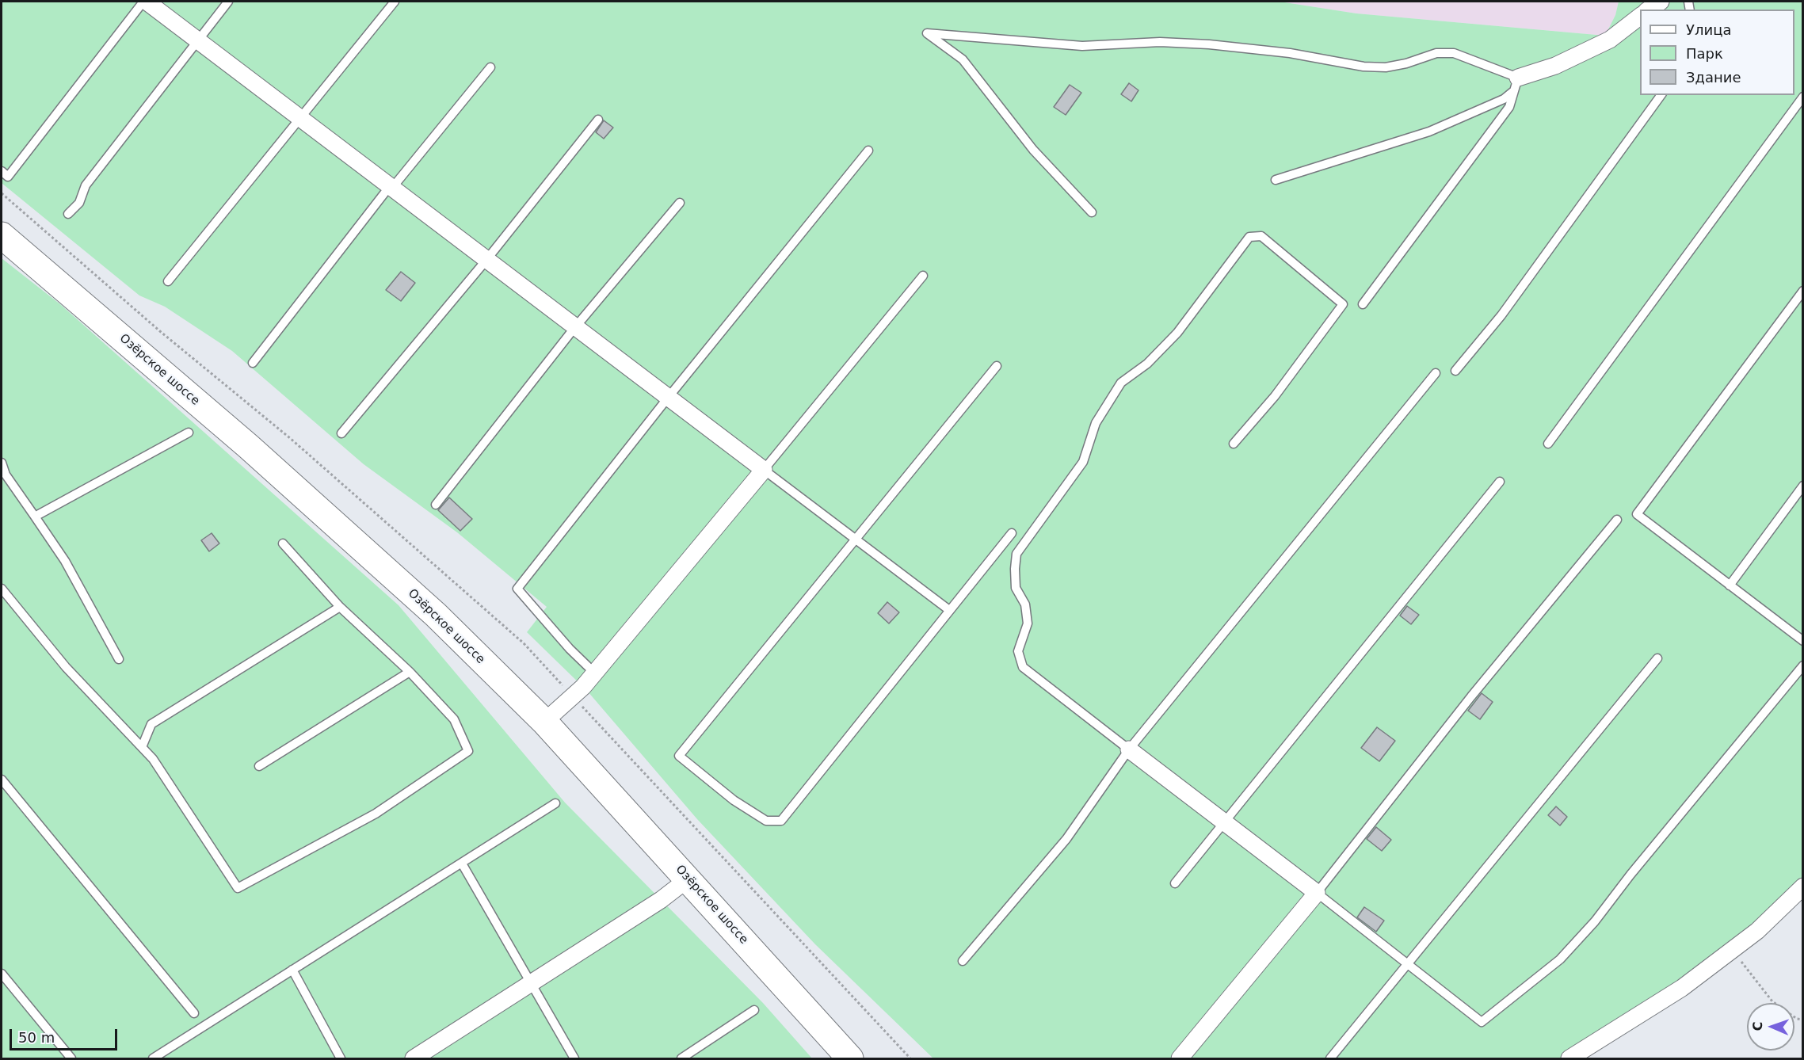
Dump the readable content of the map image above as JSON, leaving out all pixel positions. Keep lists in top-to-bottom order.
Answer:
{
  "streets": {
    "main road": ["Озёрское шоссе"]
  },
  "legend": ["Улица", "Парк", "Здание"],
  "scale_bar": "50 m",
  "north": "left"
}
